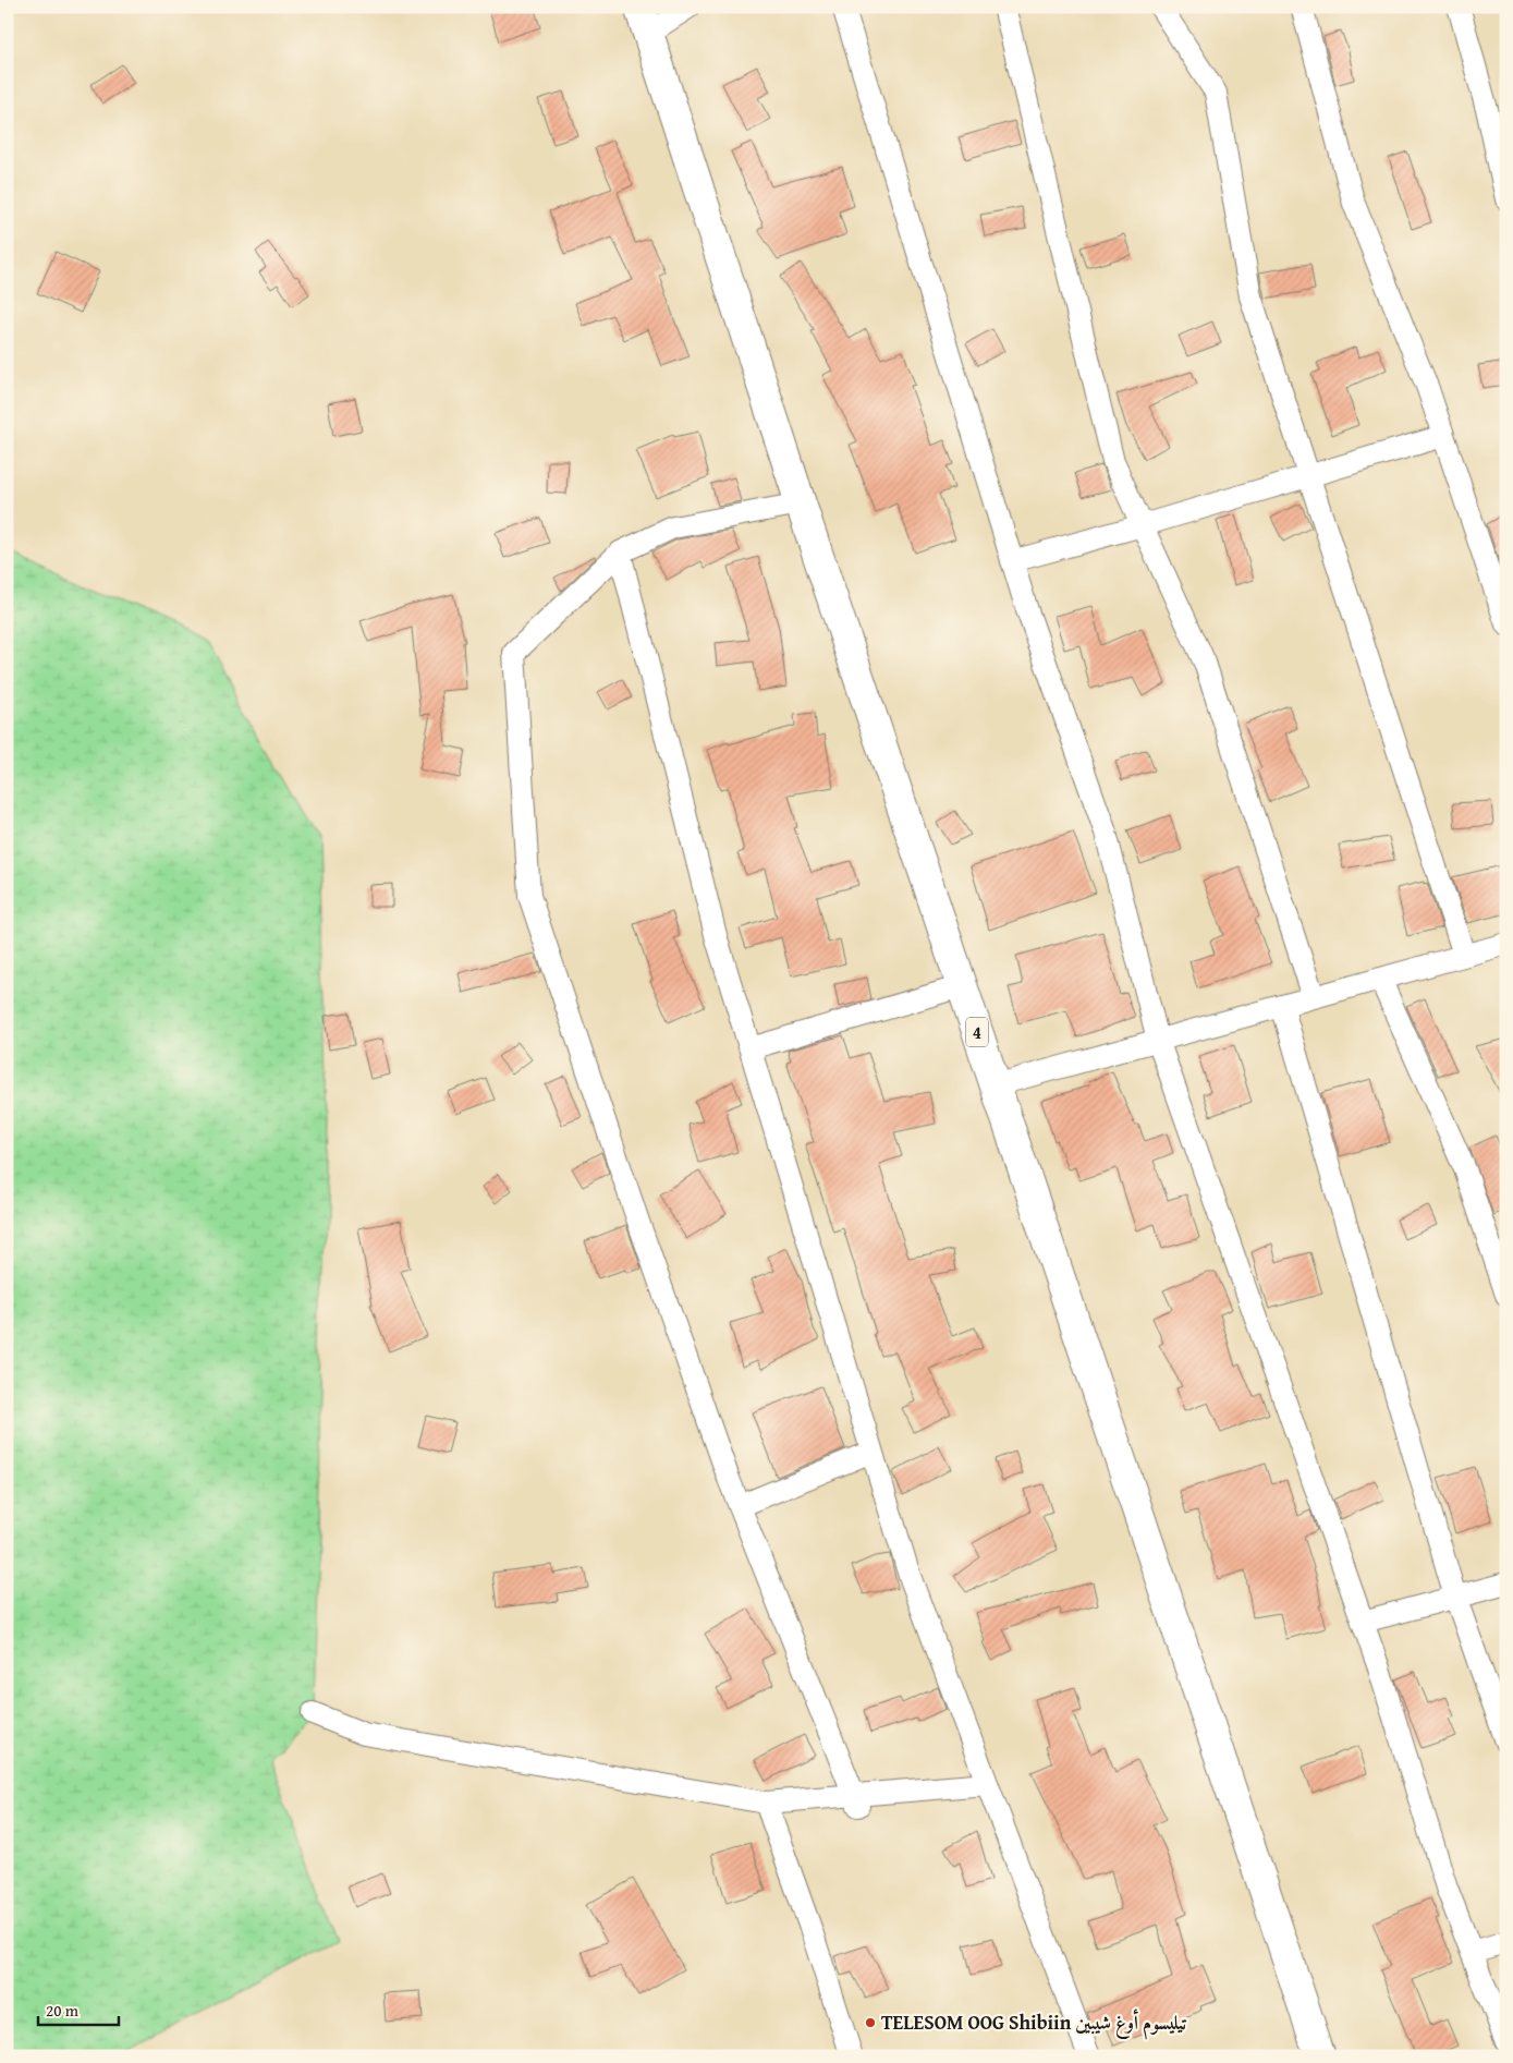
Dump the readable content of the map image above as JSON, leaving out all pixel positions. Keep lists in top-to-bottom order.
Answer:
{
  "streets": {
    "highway": ["4"]
  },
  "places": ["TELESOM OOG Shibiin تيليسوم أوغ شيبين"],
  "scale_bar": "20 m"
}
